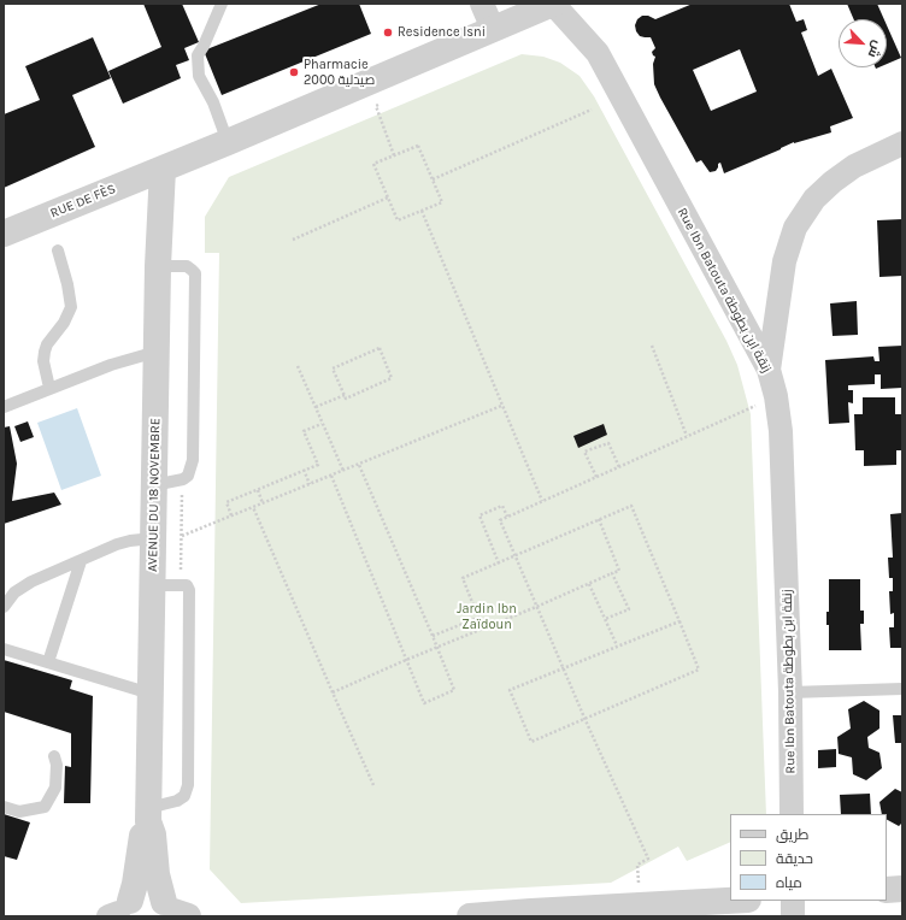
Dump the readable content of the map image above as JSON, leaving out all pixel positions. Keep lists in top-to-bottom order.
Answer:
{
  "streets": {
    "street": ["RUE DE FÈS", "Rue Ibn Batouta زنقة ابن بطوطة", "AVENUE DU 18 NOVEMBRE"]
  },
  "crossings": [
    ["RUE DE FÈS", "Rue Ibn Batouta زنقة ابن بطوطة"],
    ["RUE DE FÈS", "AVENUE DU 18 NOVEMBRE"]
  ],
  "parks": ["Jardin Ibn Zaïdoun"],
  "places": ["Residence Isni", "Pharmacie 2000 صيدلية"],
  "legend": ["طريق", "حديقة", "مياه"],
  "north": "bottom right"
}
